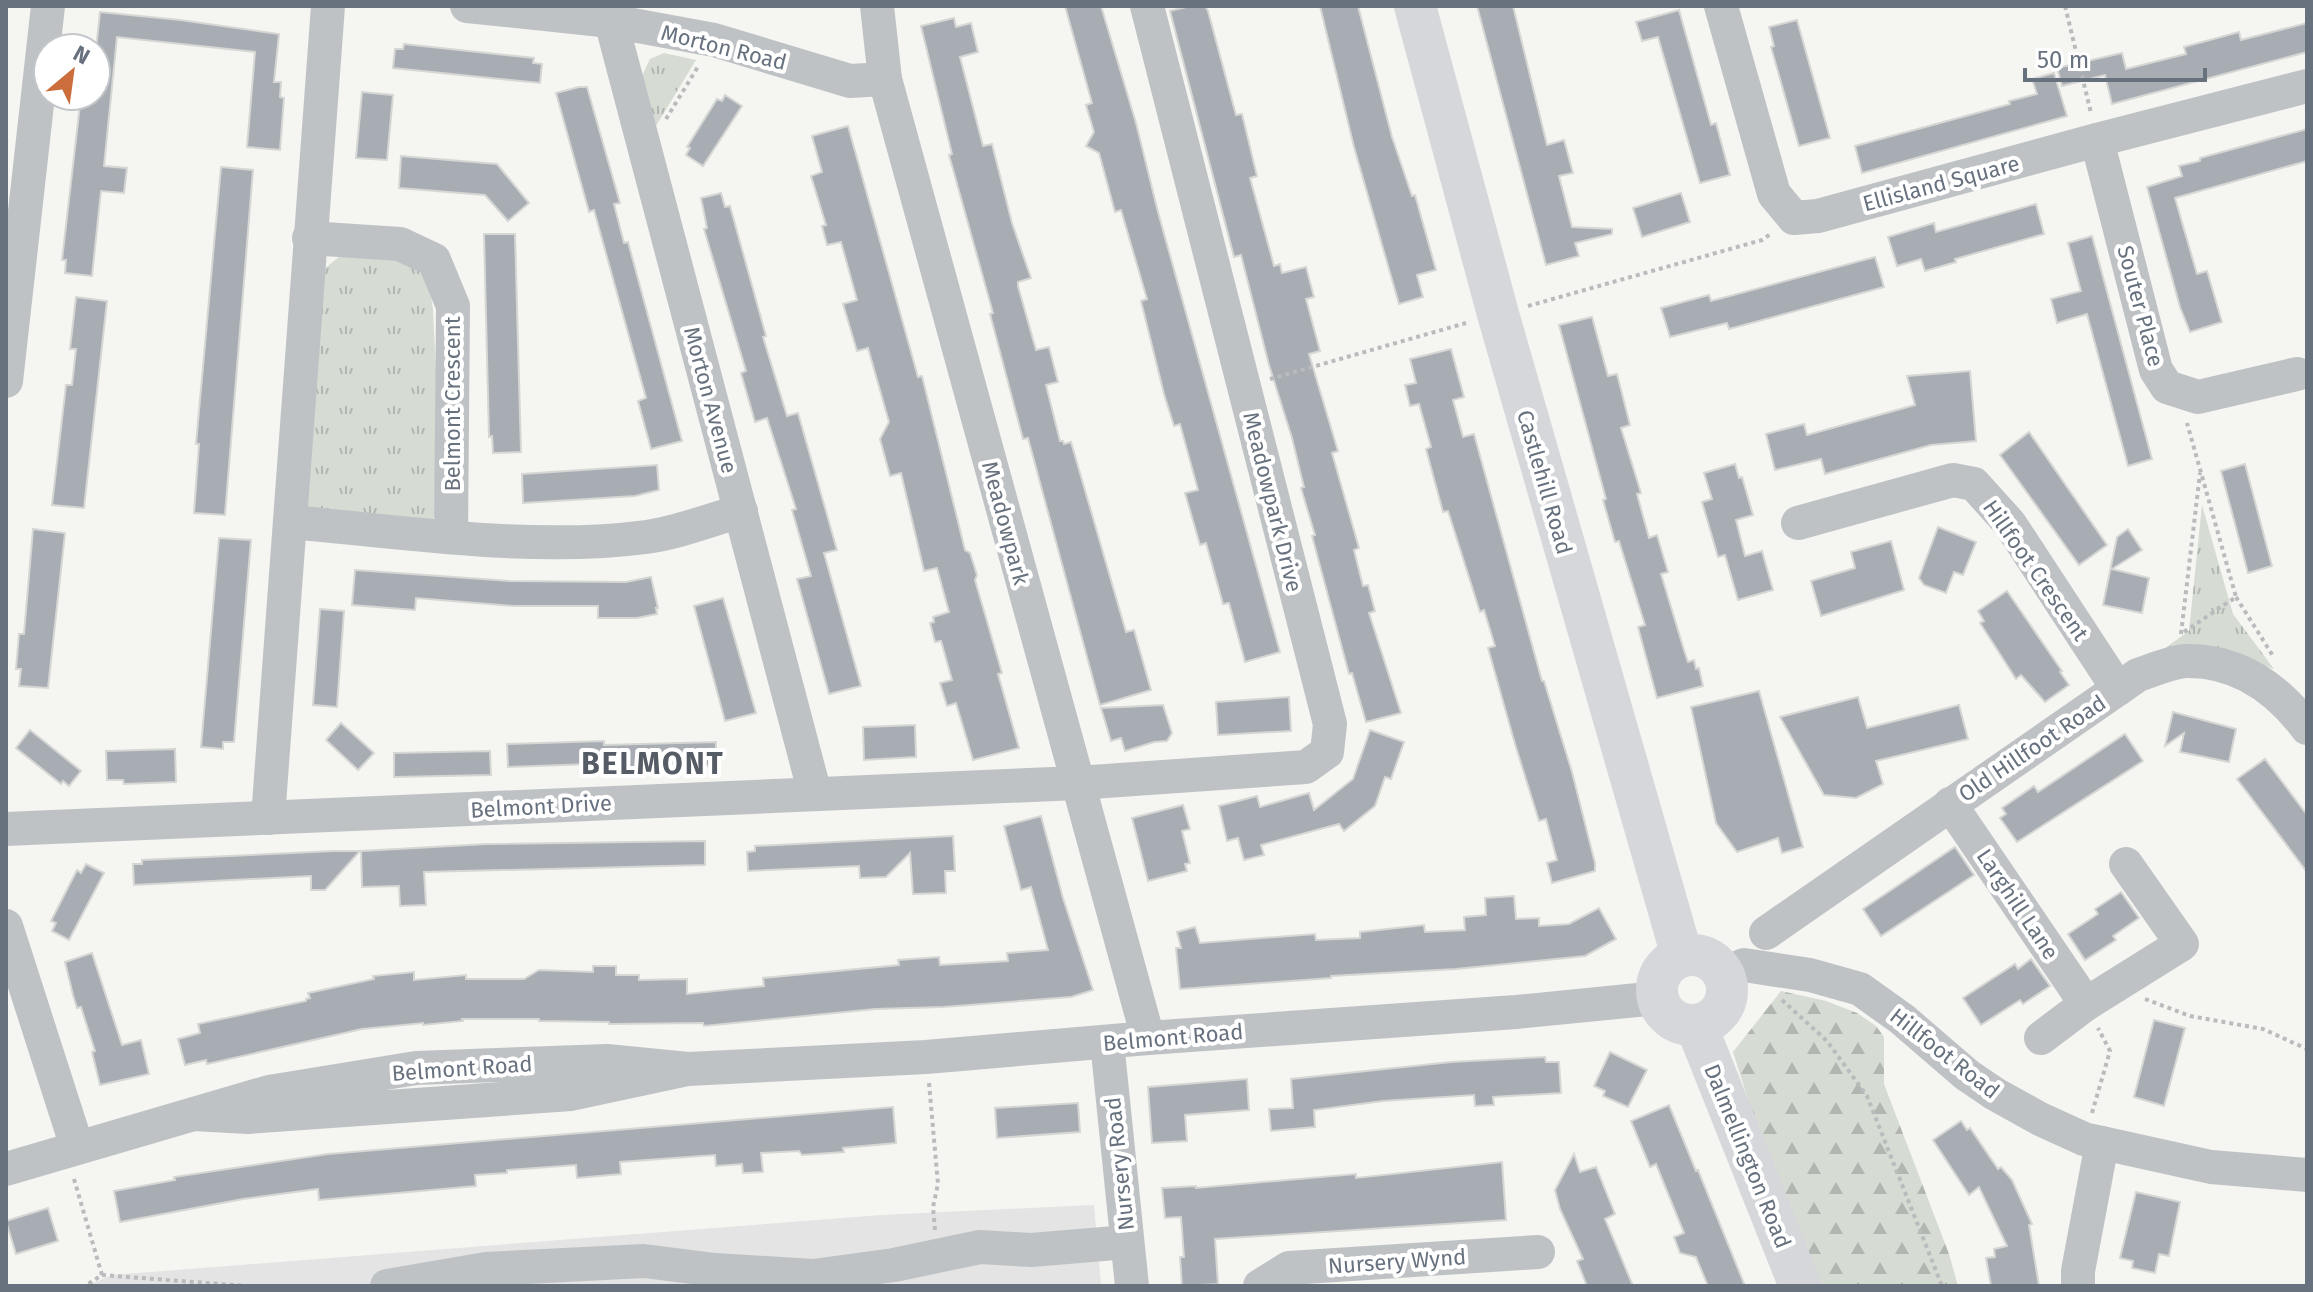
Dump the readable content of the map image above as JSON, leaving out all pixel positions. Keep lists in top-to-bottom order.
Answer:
{
  "streets": {
    "main road": ["Castlehill Road", "Dalmellington Road"],
    "street": [
      "Morton Road",
      "Ellisland Square",
      "Souter Place",
      "Morton Avenue",
      "Belmont Crescent",
      "Meadowpark Drive",
      "Meadowpark",
      "Hillfoot Crescent",
      "Old Hillfoot Road",
      "Belmont Drive",
      "Larghill Lane",
      "Belmont Road",
      "Hillfoot Road",
      "Nursery Road",
      "Nursery Wynd"
    ]
  },
  "crossings": [
    ["Morton Road", "Morton Avenue"],
    ["Morton Road", "Meadowpark"],
    ["Ellisland Square", "Souter Place"],
    ["Morton Avenue", "Belmont Drive"],
    ["Castlehill Road", "Belmont Road"],
    ["Castlehill Road", "Hillfoot Road"],
    ["Castlehill Road", "Dalmellington Road"],
    ["Meadowpark Drive", "Meadowpark"],
    ["Meadowpark Drive", "Belmont Drive"],
    ["Meadowpark", "Belmont Drive"],
    ["Meadowpark", "Belmont Road"],
    ["Hillfoot Crescent", "Old Hillfoot Road"],
    ["Old Hillfoot Road", "Larghill Lane"],
    ["Belmont Road", "Hillfoot Road"],
    ["Belmont Road", "Dalmellington Road"],
    ["Belmont Road", "Nursery Road"],
    ["Hillfoot Road", "Dalmellington Road"]
  ],
  "districts": ["BELMONT"],
  "scale_bar": "50 m",
  "north": "top right"
}
